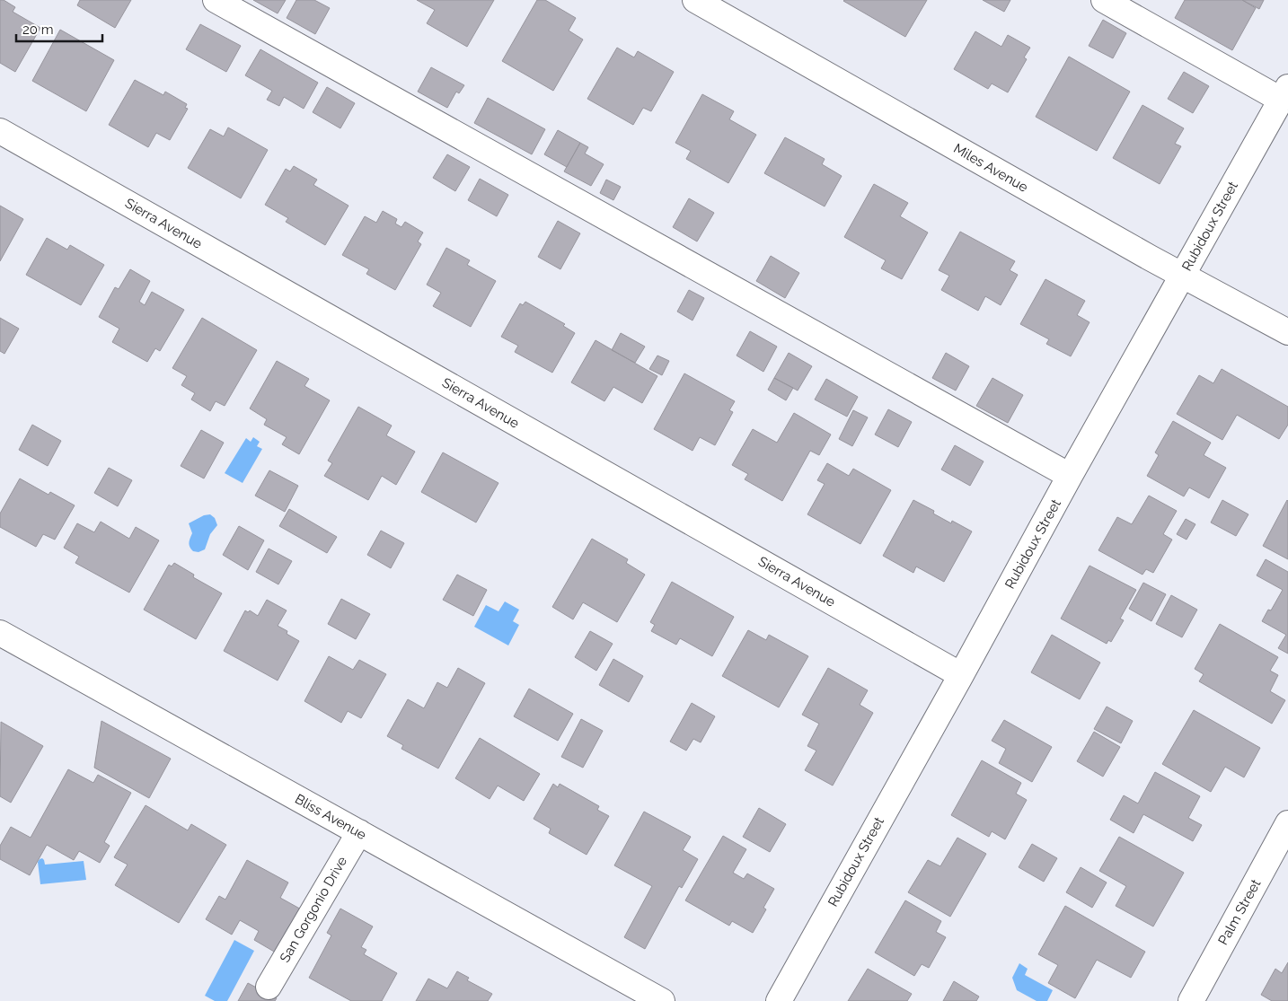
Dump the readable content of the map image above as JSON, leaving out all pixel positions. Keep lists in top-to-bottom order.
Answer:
{
  "streets": {
    "street": [
      "Miles Avenue",
      "Sierra Avenue",
      "Rubidoux Street",
      "Bliss Avenue",
      "San Gorgonio Drive",
      "Palm Street"
    ]
  },
  "crossings": [
    ["Miles Avenue", "Rubidoux Street"],
    ["Sierra Avenue", "Rubidoux Street"],
    ["Bliss Avenue", "San Gorgonio Drive"]
  ],
  "scale_bar": "20 m"
}
